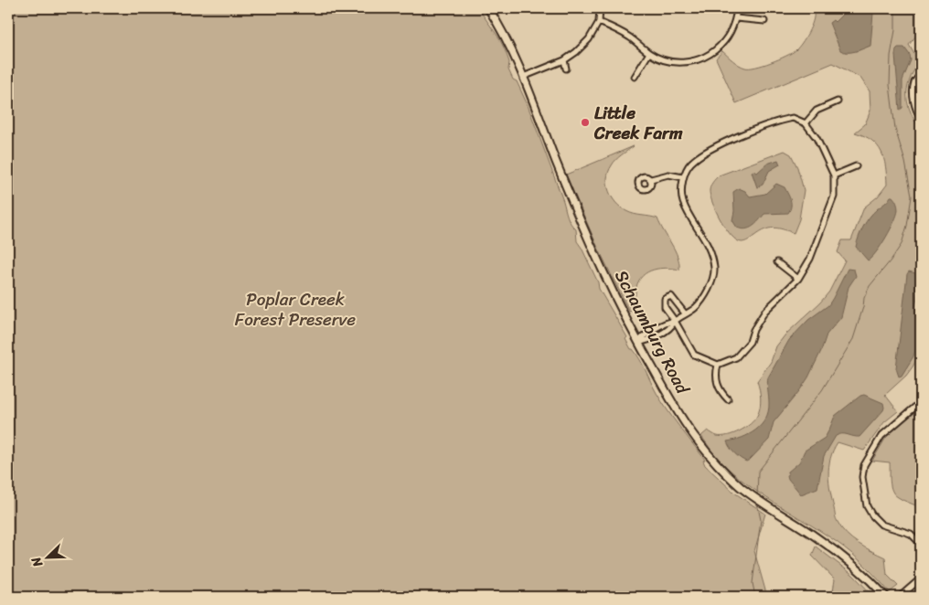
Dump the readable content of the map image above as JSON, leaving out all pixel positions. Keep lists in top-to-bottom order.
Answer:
{
  "streets": {
    "main road": ["Schaumburg Road"]
  },
  "parks": ["Poplar Creek Forest Preserve"],
  "places": ["Little Creek Farm"],
  "north": "bottom left"
}
